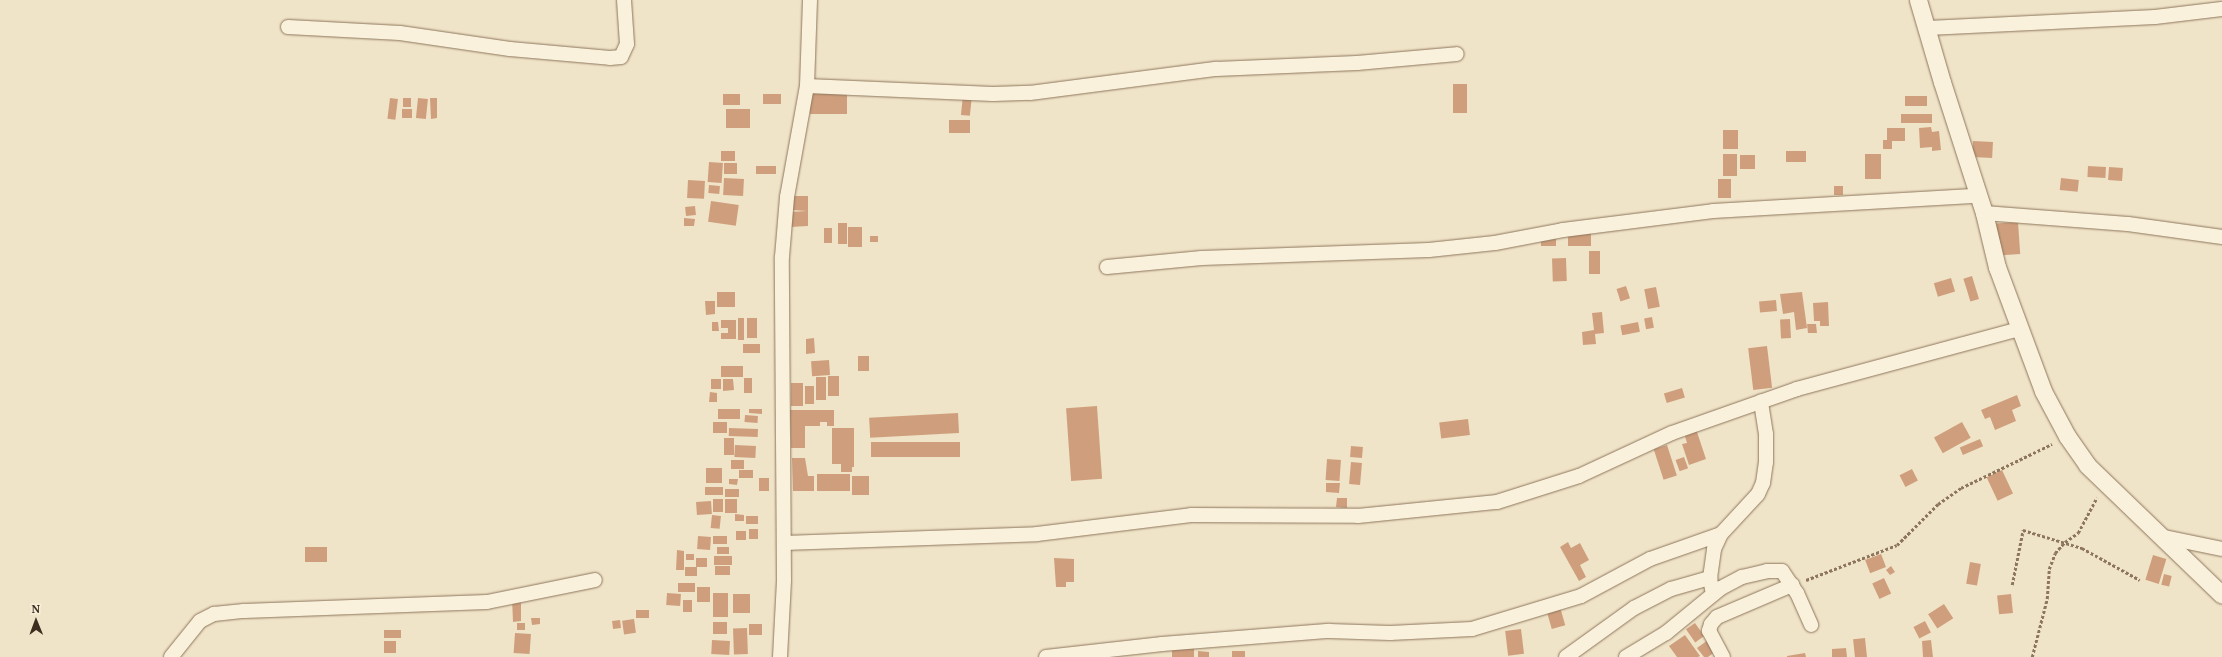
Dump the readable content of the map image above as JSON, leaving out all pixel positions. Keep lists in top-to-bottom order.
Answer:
{
  "north": "top"
}
